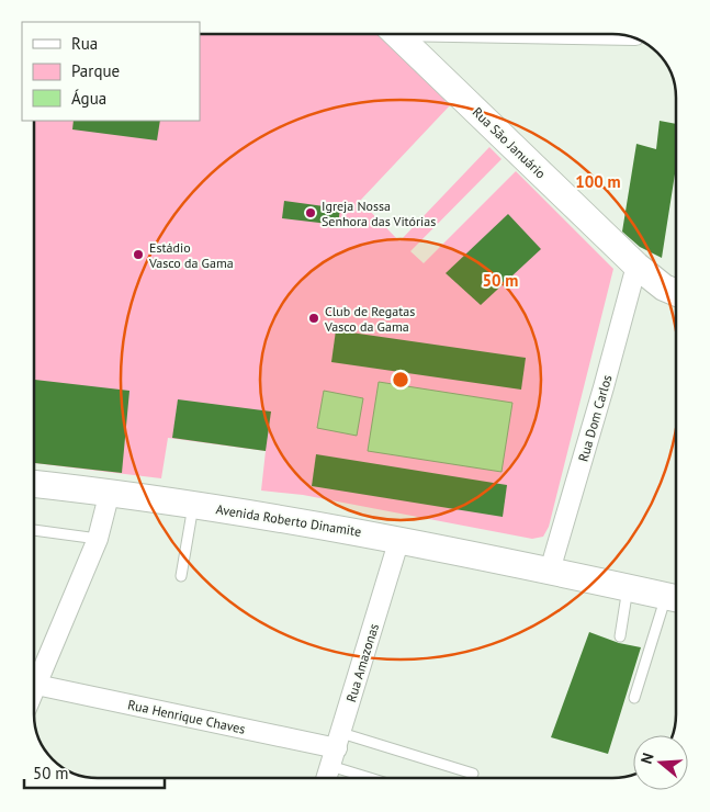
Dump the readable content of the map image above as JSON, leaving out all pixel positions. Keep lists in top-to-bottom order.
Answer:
{
  "streets": {
    "street": [
      "Rua São Januário",
      "Rua Dom Carlos",
      "Avenida Roberto Dinamite",
      "Rua Amazonas",
      "Rua Henrique Chaves"
    ]
  },
  "crossings": [
    ["Rua São Januário", "Rua Dom Carlos"],
    ["Rua Dom Carlos", "Avenida Roberto Dinamite"],
    ["Avenida Roberto Dinamite", "Rua Amazonas"],
    ["Rua Amazonas", "Rua Henrique Chaves"]
  ],
  "places": ["Igreja Nossa Senhora das Vitórias", "Estádio Vasco da Gama", "Club de Regatas Vasco da Gama"],
  "legend": ["Rua", "Parque", "Água"],
  "scale_bar": "50 m",
  "north": "left",
  "rings": ["100 m", "50 m"]
}
